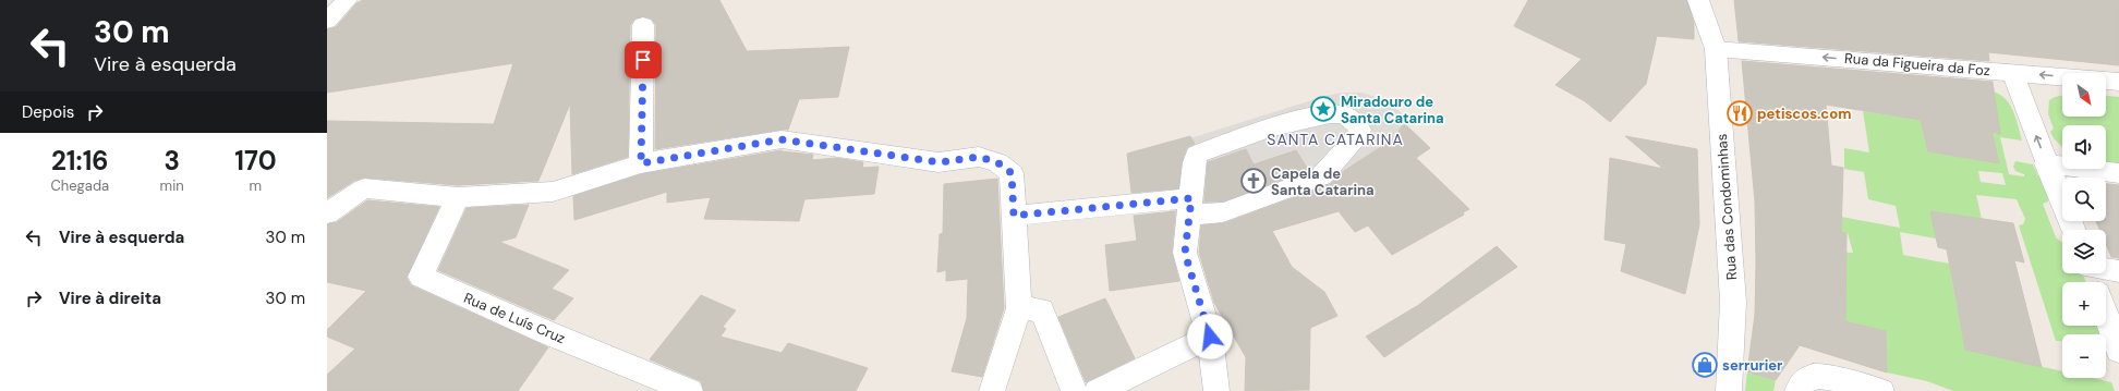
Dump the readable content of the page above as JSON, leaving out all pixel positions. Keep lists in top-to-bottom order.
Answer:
{
  "streets": {
    "street": ["Rua da Figueira da Foz", "Rua das Condominhas", "Rua de Luís Cruz"]
  },
  "crossings": [
    ["Rua da Figueira da Foz", "Rua das Condominhas"]
  ],
  "one_way": ["Rua da Figueira da Foz"],
  "districts": ["SANTA CATARINA"],
  "places": {
    "place": ["Miradouro de Santa Catarina"],
    "restaurant": ["petiscos.com"],
    "church": ["Capela de Santa Catarina"],
    "shop": ["serrurier"]
  },
  "north": "bottom right",
  "page": {
    "turn": ["30 m", "Vire à esquerda"],
    "map_buttons": ["+", "−"],
    "then": "Depois",
    "eta": [
      "21:16",
      "Chegada",
      "3",
      "min",
      "170",
      "m"
    ],
    "list": [
      {
        "name": "Vire à esquerda",
        "value": "30 m"
      },
      {
        "name": "Vire à direita",
        "value": "30 m"
      }
    ]
  }
}
